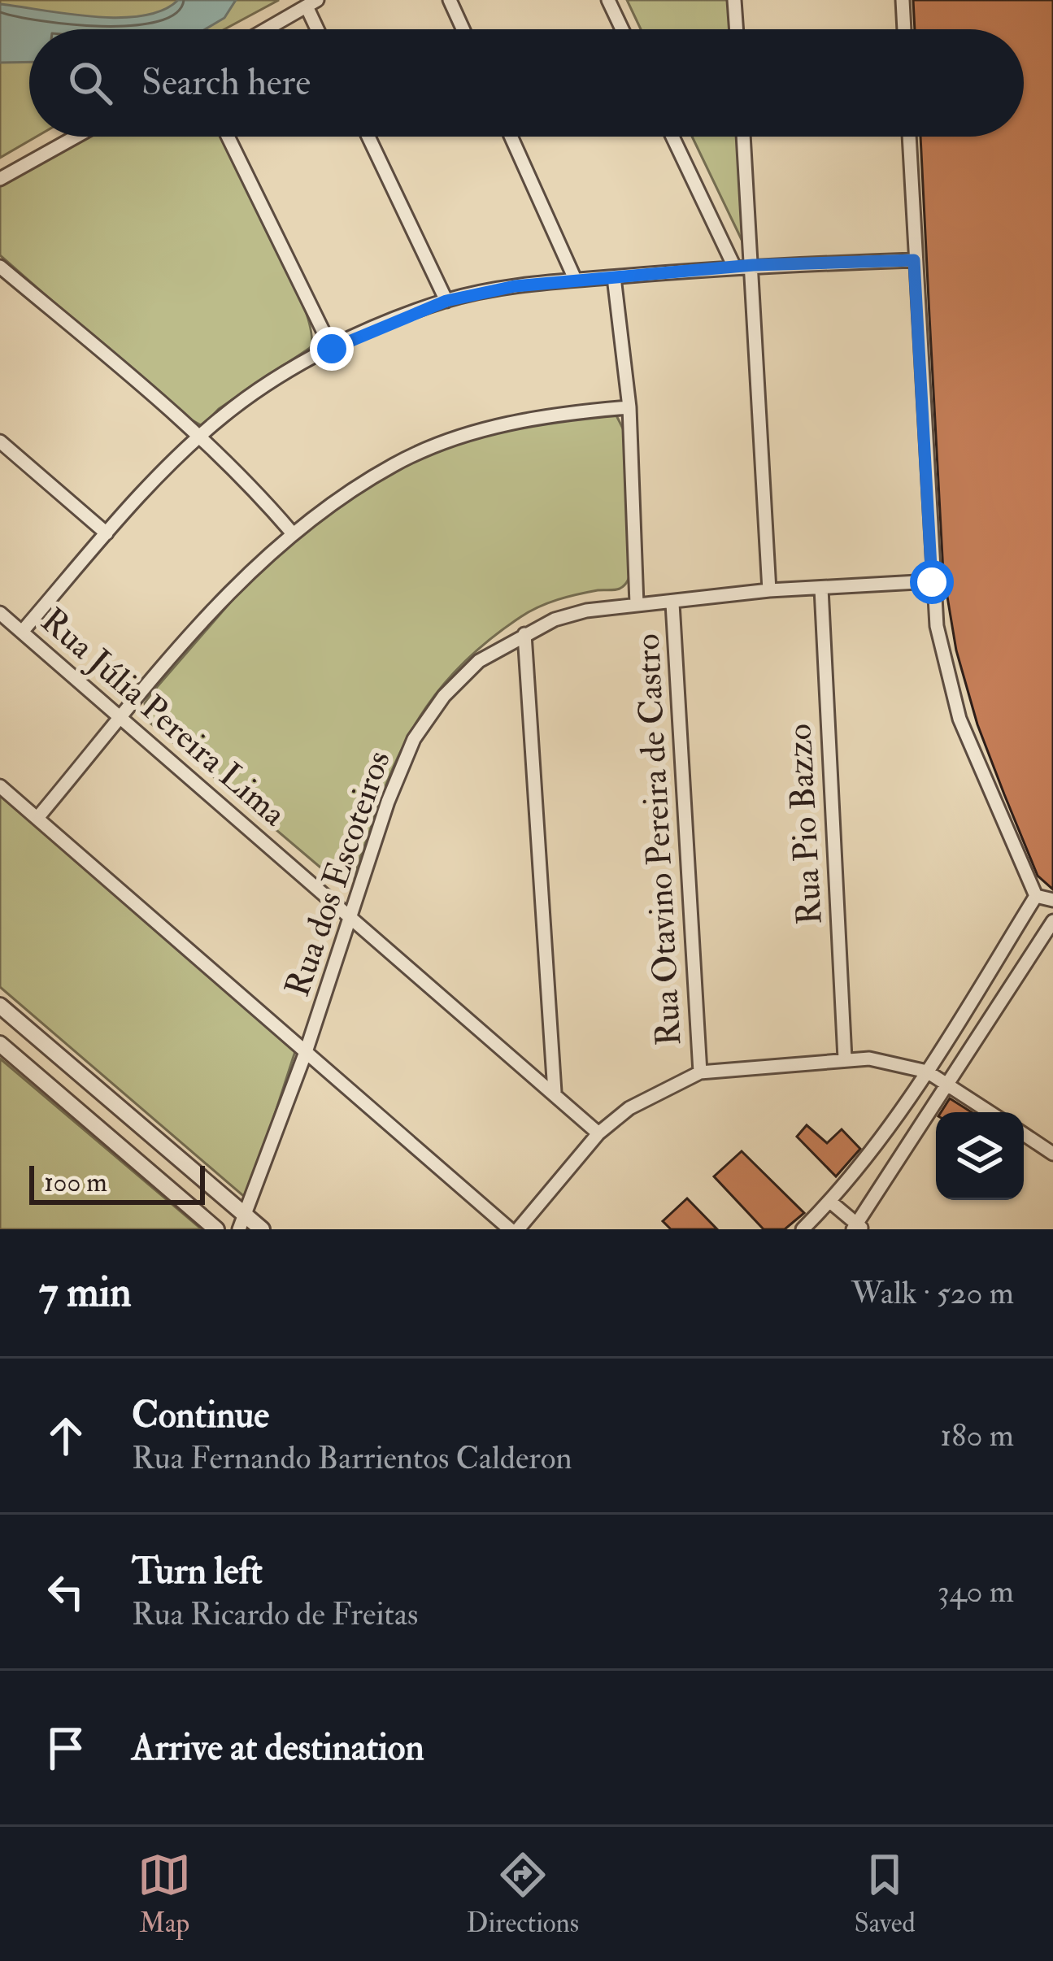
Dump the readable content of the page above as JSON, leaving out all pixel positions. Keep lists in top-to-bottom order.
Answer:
{
  "streets": {
    "street": [
      "Rua Júlia Pereira Lima",
      "Rua Pio Bazzo",
      "Rua Otavino Pereira de Castro",
      "Rua dos Escoteiros"
    ]
  },
  "crossings": [
    ["Rua Júlia Pereira Lima", "Rua dos Escoteiros"],
    ["Rua Pio Bazzo", "Rua dos Escoteiros"],
    ["Rua Otavino Pereira de Castro", "Rua dos Escoteiros"]
  ],
  "scale_bar": "100 m",
  "page": {
    "search": "Search here",
    "scale": "100 m",
    "heading": ["7 min", "Walk · 520 m"],
    "list": [
      ["Continue", "Rua Fernando Barrientos Calderon", "180 m"],
      ["Turn left", "Rua Ricardo de Freitas", "340 m"],
      "Arrive at destination"
    ],
    "nav": ["Map", "Directions", "Saved"]
  }
}
